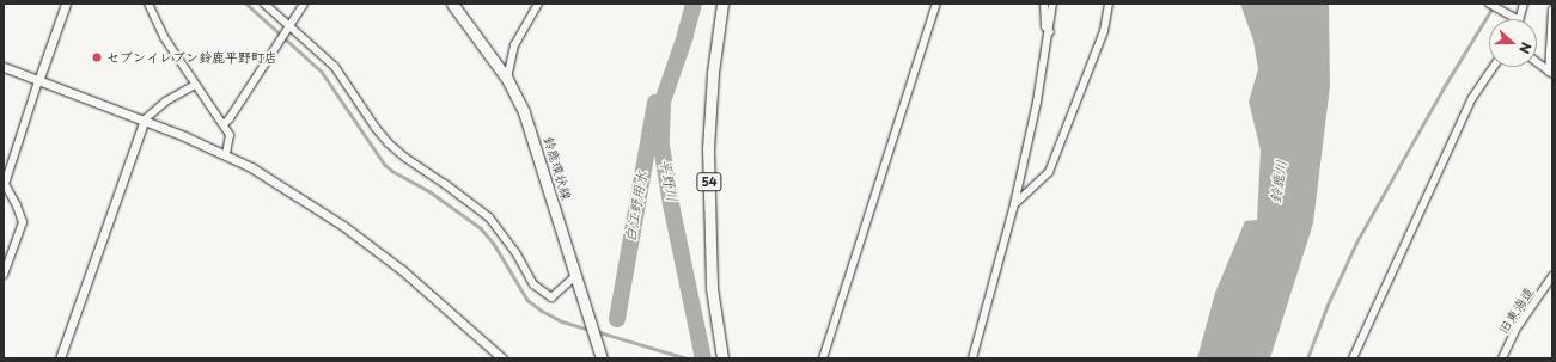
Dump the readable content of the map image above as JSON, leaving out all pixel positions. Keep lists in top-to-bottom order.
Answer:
{
  "streets": {
    "main road": ["鈴鹿環状線", "54"],
    "street": ["旧東海道"]
  },
  "water": ["平野川", "鈴鹿川", "白江野用水"],
  "places": ["セブンイレブン鈴鹿平野町店"],
  "north": "right"
}
